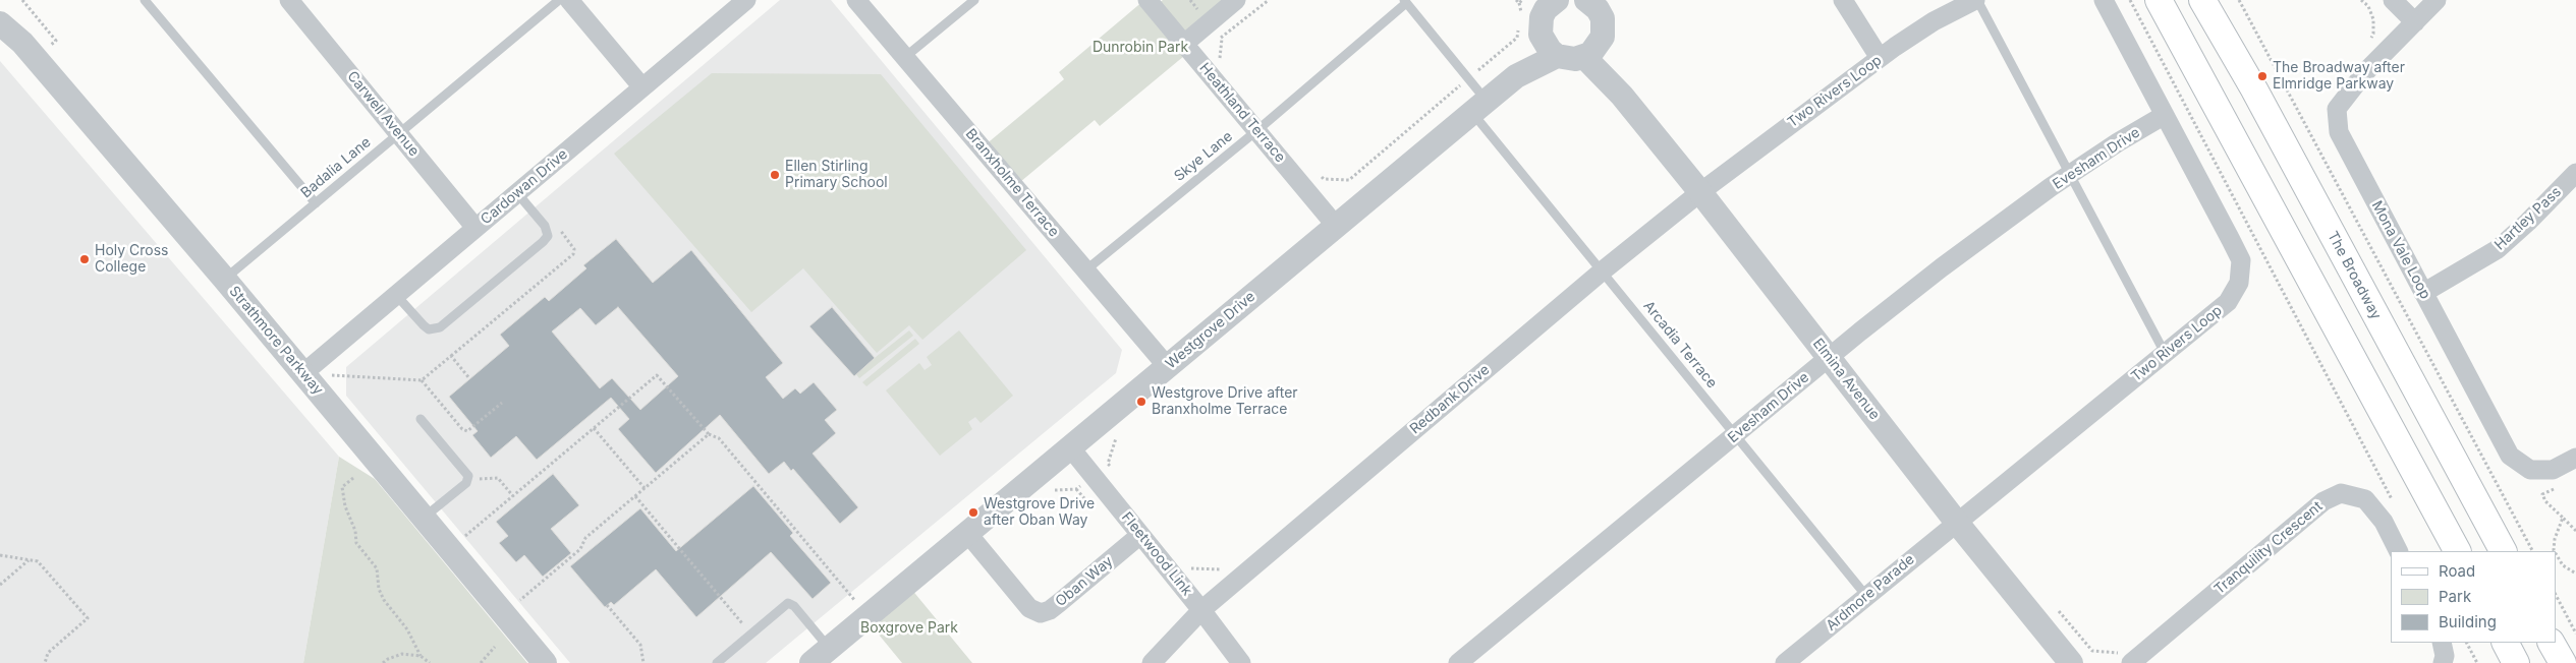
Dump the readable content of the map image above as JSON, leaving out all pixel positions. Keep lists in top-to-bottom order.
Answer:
{
  "streets": {
    "main road": ["The Broadway"],
    "street": [
      "Two Rivers Loop",
      "Heathland Terrace",
      "Carwell Avenue",
      "Evesham Drive",
      "Branxholme Terrace",
      "Cardowan Drive",
      "Hartley Pass",
      "Mona Vale Loop",
      "Westgrove Drive",
      "Strathmore Parkway",
      "Elmina Avenue",
      "Redbank Drive",
      "Tranquility Crescent",
      "Fleetwood Link",
      "Oban Way",
      "Ardmore Parade"
    ],
    "lane": ["Skye Lane", "Badalia Lane", "Arcadia Terrace"]
  },
  "crossings": [
    ["Two Rivers Loop", "Evesham Drive"],
    ["Two Rivers Loop", "Elmina Avenue"],
    ["Two Rivers Loop", "Redbank Drive"],
    ["Two Rivers Loop", "Ardmore Parade"],
    ["Heathland Terrace", "Skye Lane"],
    ["Heathland Terrace", "Westgrove Drive"],
    ["Carwell Avenue", "Badalia Lane"],
    ["Carwell Avenue", "Cardowan Drive"],
    ["Skye Lane", "Branxholme Terrace"],
    ["Skye Lane", "Westgrove Drive"],
    ["Skye Lane", "Arcadia Terrace"],
    ["Evesham Drive", "Arcadia Terrace"],
    ["Evesham Drive", "Elmina Avenue"],
    ["Badalia Lane", "Strathmore Parkway"],
    ["Branxholme Terrace", "Westgrove Drive"],
    ["Cardowan Drive", "Strathmore Parkway"],
    ["Hartley Pass", "Mona Vale Loop"],
    ["Westgrove Drive", "Arcadia Terrace"],
    ["Westgrove Drive", "Fleetwood Link"],
    ["Westgrove Drive", "Oban Way"],
    ["Arcadia Terrace", "Redbank Drive"],
    ["Arcadia Terrace", "Ardmore Parade"],
    ["Elmina Avenue", "Redbank Drive"],
    ["Elmina Avenue", "Ardmore Parade"],
    ["Redbank Drive", "Fleetwood Link"],
    ["Fleetwood Link", "Oban Way"]
  ],
  "parks": ["Dunrobin Park", "Boxgrove Park"],
  "places": [
    "The Broadway after Elmridge Parkway",
    "Ellen Stirling Primary School",
    "Holy Cross College",
    "Westgrove Drive after Branxholme Terrace",
    "Westgrove Drive after Oban Way"
  ],
  "legend": ["Road", "Park", "Building"]
}
